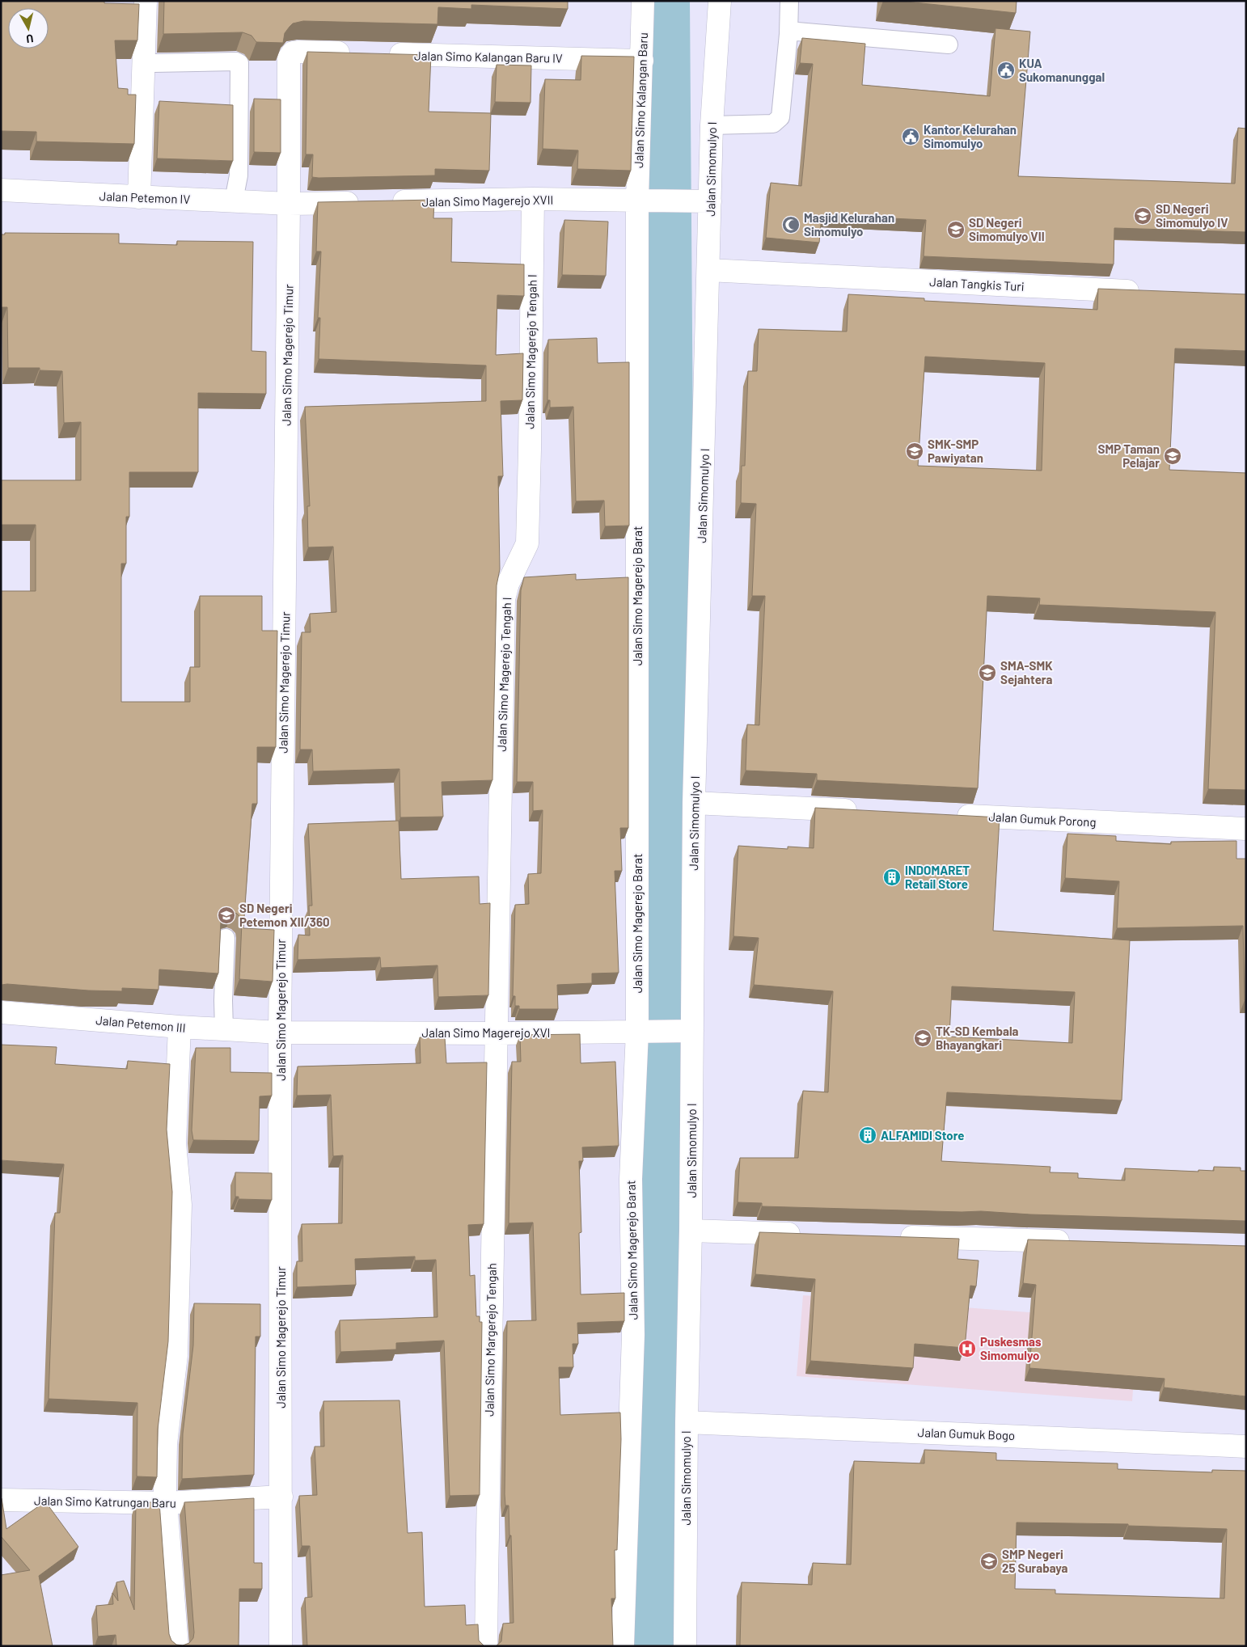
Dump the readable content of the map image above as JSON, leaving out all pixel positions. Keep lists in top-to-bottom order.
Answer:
{
  "streets": {
    "street": [
      "Jalan Simo Kalangan Baru IV",
      "Jalan Simo Kalangan Baru",
      "Jalan Simomulyo I",
      "Jalan Petemon IV",
      "Jalan Simo Magerejo XVII",
      "Jalan Tangkis Turi",
      "Jalan Simo Magerejo Tengah I",
      "Jalan Simo Magerejo Timur",
      "Jalan Simo Magerejo Barat",
      "Jalan Gumuk Porong",
      "Jalan Petemon III",
      "Jalan Simo Magerejo XVI",
      "Jalan Simo Margerejo Tengah",
      "Jalan Gumuk Bogo",
      "Jalan Simo Katrungan Baru"
    ]
  },
  "crossings": [
    ["Jalan Simo Kalangan Baru IV", "Jalan Simo Kalangan Baru"],
    ["Jalan Simo Kalangan Baru", "Jalan Simo Magerejo XVII"],
    ["Jalan Simo Kalangan Baru", "Jalan Simo Magerejo Barat"],
    ["Jalan Simomulyo I", "Jalan Simo Magerejo XVII"],
    ["Jalan Simomulyo I", "Jalan Tangkis Turi"],
    ["Jalan Simomulyo I", "Jalan Simo Magerejo XVI"],
    ["Jalan Simomulyo I", "Jalan Gumuk Bogo"],
    ["Jalan Petemon IV", "Jalan Simo Magerejo XVII"],
    ["Jalan Petemon IV", "Jalan Simo Magerejo Timur"],
    ["Jalan Simo Magerejo XVII", "Jalan Simo Magerejo Tengah I"],
    ["Jalan Simo Magerejo XVII", "Jalan Simo Magerejo Timur"],
    ["Jalan Simo Magerejo XVII", "Jalan Simo Magerejo Barat"],
    ["Jalan Simo Magerejo Tengah I", "Jalan Simo Magerejo XVI"],
    ["Jalan Simo Magerejo Tengah I", "Jalan Simo Margerejo Tengah"],
    ["Jalan Simo Magerejo Timur", "Jalan Petemon III"],
    ["Jalan Simo Magerejo Timur", "Jalan Simo Magerejo XVI"],
    ["Jalan Simo Magerejo Timur", "Jalan Simo Katrungan Baru"],
    ["Jalan Simo Magerejo Barat", "Jalan Simo Magerejo XVI"],
    ["Jalan Petemon III", "Jalan Simo Magerejo XVI"],
    ["Jalan Simo Magerejo XVI", "Jalan Simo Margerejo Tengah"]
  ],
  "places": {
    "public building": ["KUA Sukomanunggal", "Kantor Kelurahan Simomulyo"],
    "school or university": [
      "SD Negeri Simomulyo IV",
      "SD Negeri Simomulyo VII",
      "SMK-SMP Pawiyatan",
      "SMP Taman Pelajar",
      "SMA-SMK Sejahtera",
      "SD Negeri Petemon XII/360",
      "TK-SD Kembala Bhayangkari",
      "SMP Negeri 25 Surabaya"
    ],
    "mosque": ["Masjid Kelurahan Simomulyo"],
    "building": ["INDOMARET Retail Store", "ALFAMIDI Store"],
    "hospital": ["Puskesmas Simomulyo"]
  },
  "north": "bottom"
}
